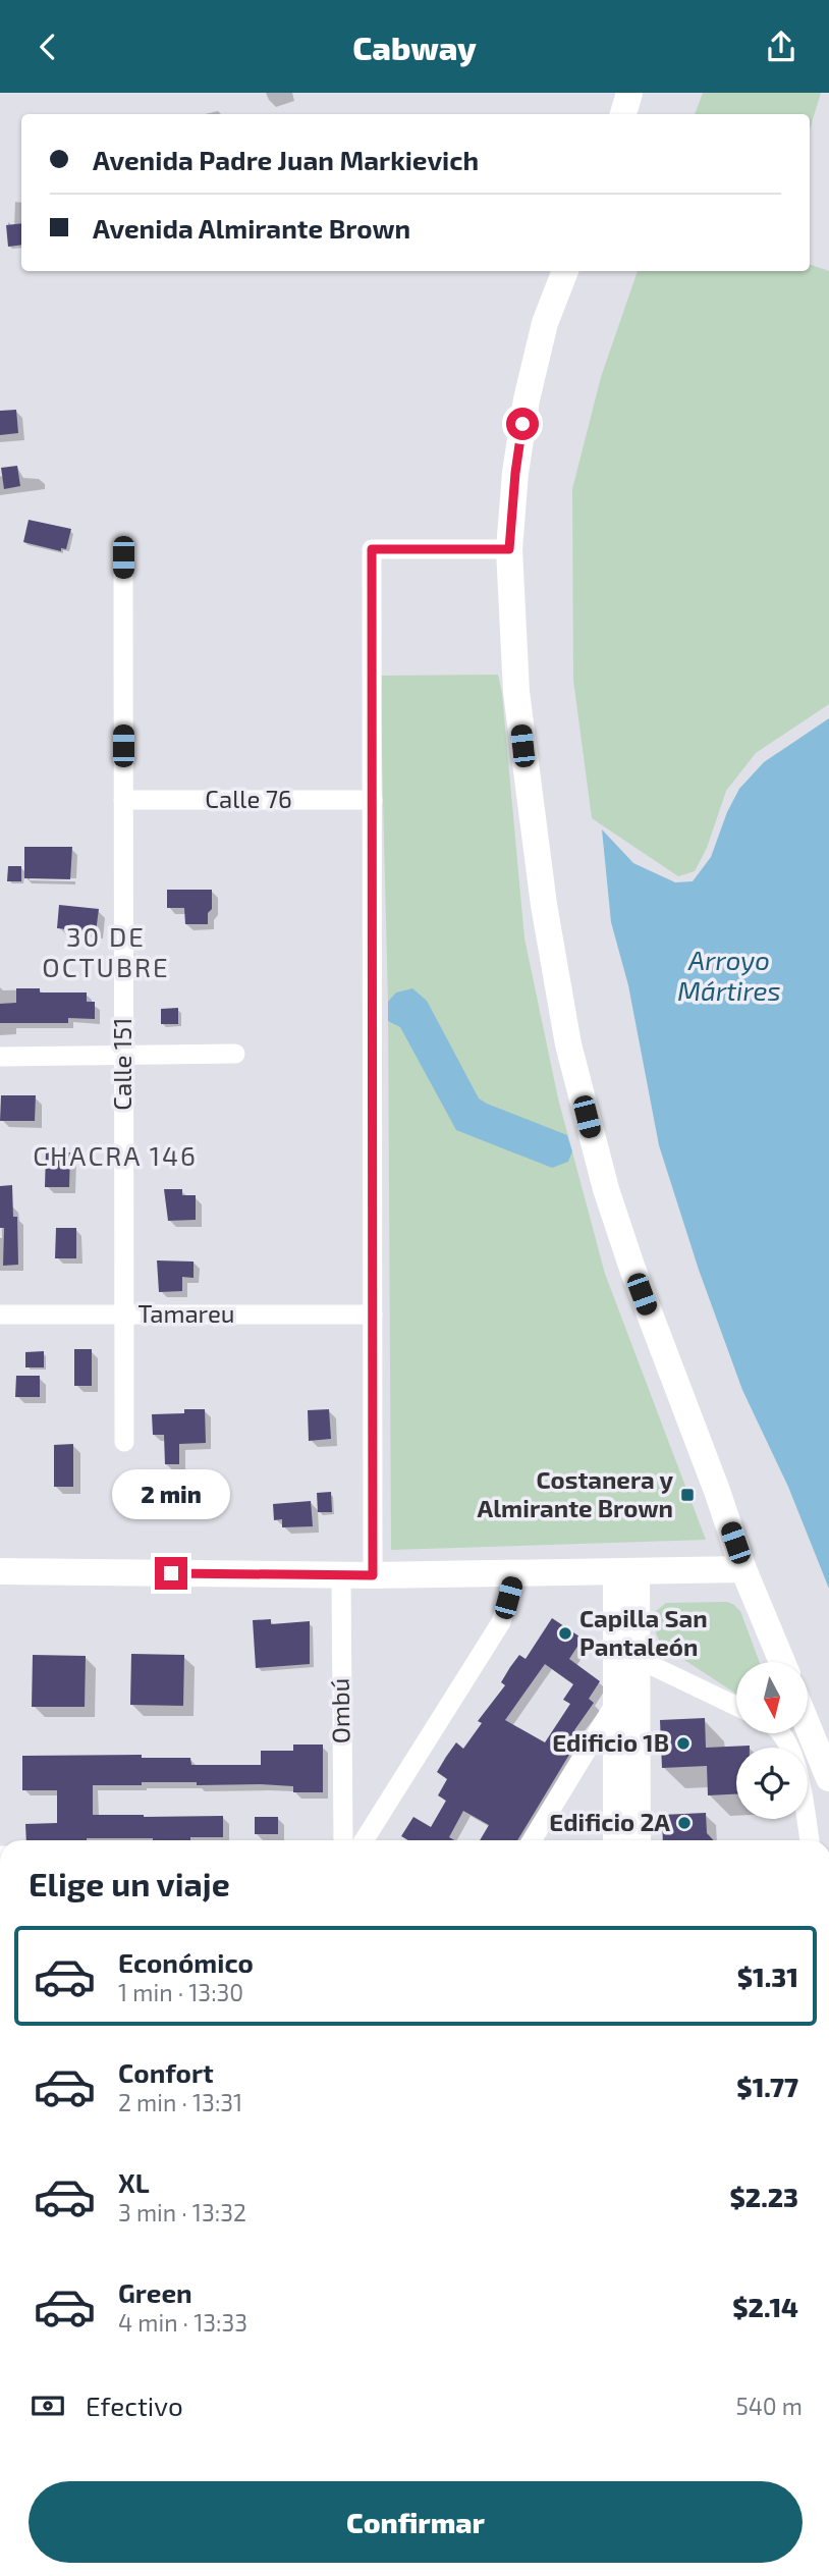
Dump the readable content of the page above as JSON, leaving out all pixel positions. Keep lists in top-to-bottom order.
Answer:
{
  "streets": {
    "street": [
      "Calle 76",
      "Calle 151",
      "Tamareu",
      "Ombú"
    ]
  },
  "crossings": [
    ["Calle 76", "Calle 151"],
    ["Calle 151", "Tamareu"]
  ],
  "districts": ["30 DE OCTUBRE", "CHACRA 146"],
  "water": ["Arroyo Mártires"],
  "places": {
    "transit": ["Costanera y Almirante Brown"],
    "other": ["Capilla San Pantaleón", "Edificio 1B", "Edificio 2A"]
  },
  "north": "bottom",
  "page": {
    "header": "Cabway",
    "banner": ["Avenida Padre Juan Markievich", "Avenida Almirante Brown"],
    "bubble": "2 min",
    "heading": "Elige un viaje",
    "list": [
      {
        "name": "Económico",
        "note": "1 min · 13:30",
        "value": "$1.31"
      },
      {
        "name": "Confort",
        "note": "2 min · 13:31",
        "value": "$1.77"
      },
      {
        "name": "XL",
        "note": "3 min · 13:32",
        "value": "$2.23"
      },
      {
        "name": "Green",
        "note": "4 min · 13:33",
        "value": "$2.14"
      }
    ],
    "pay": ["Efectivo", "540 m"],
    "buttons": "Confirmar"
  }
}
